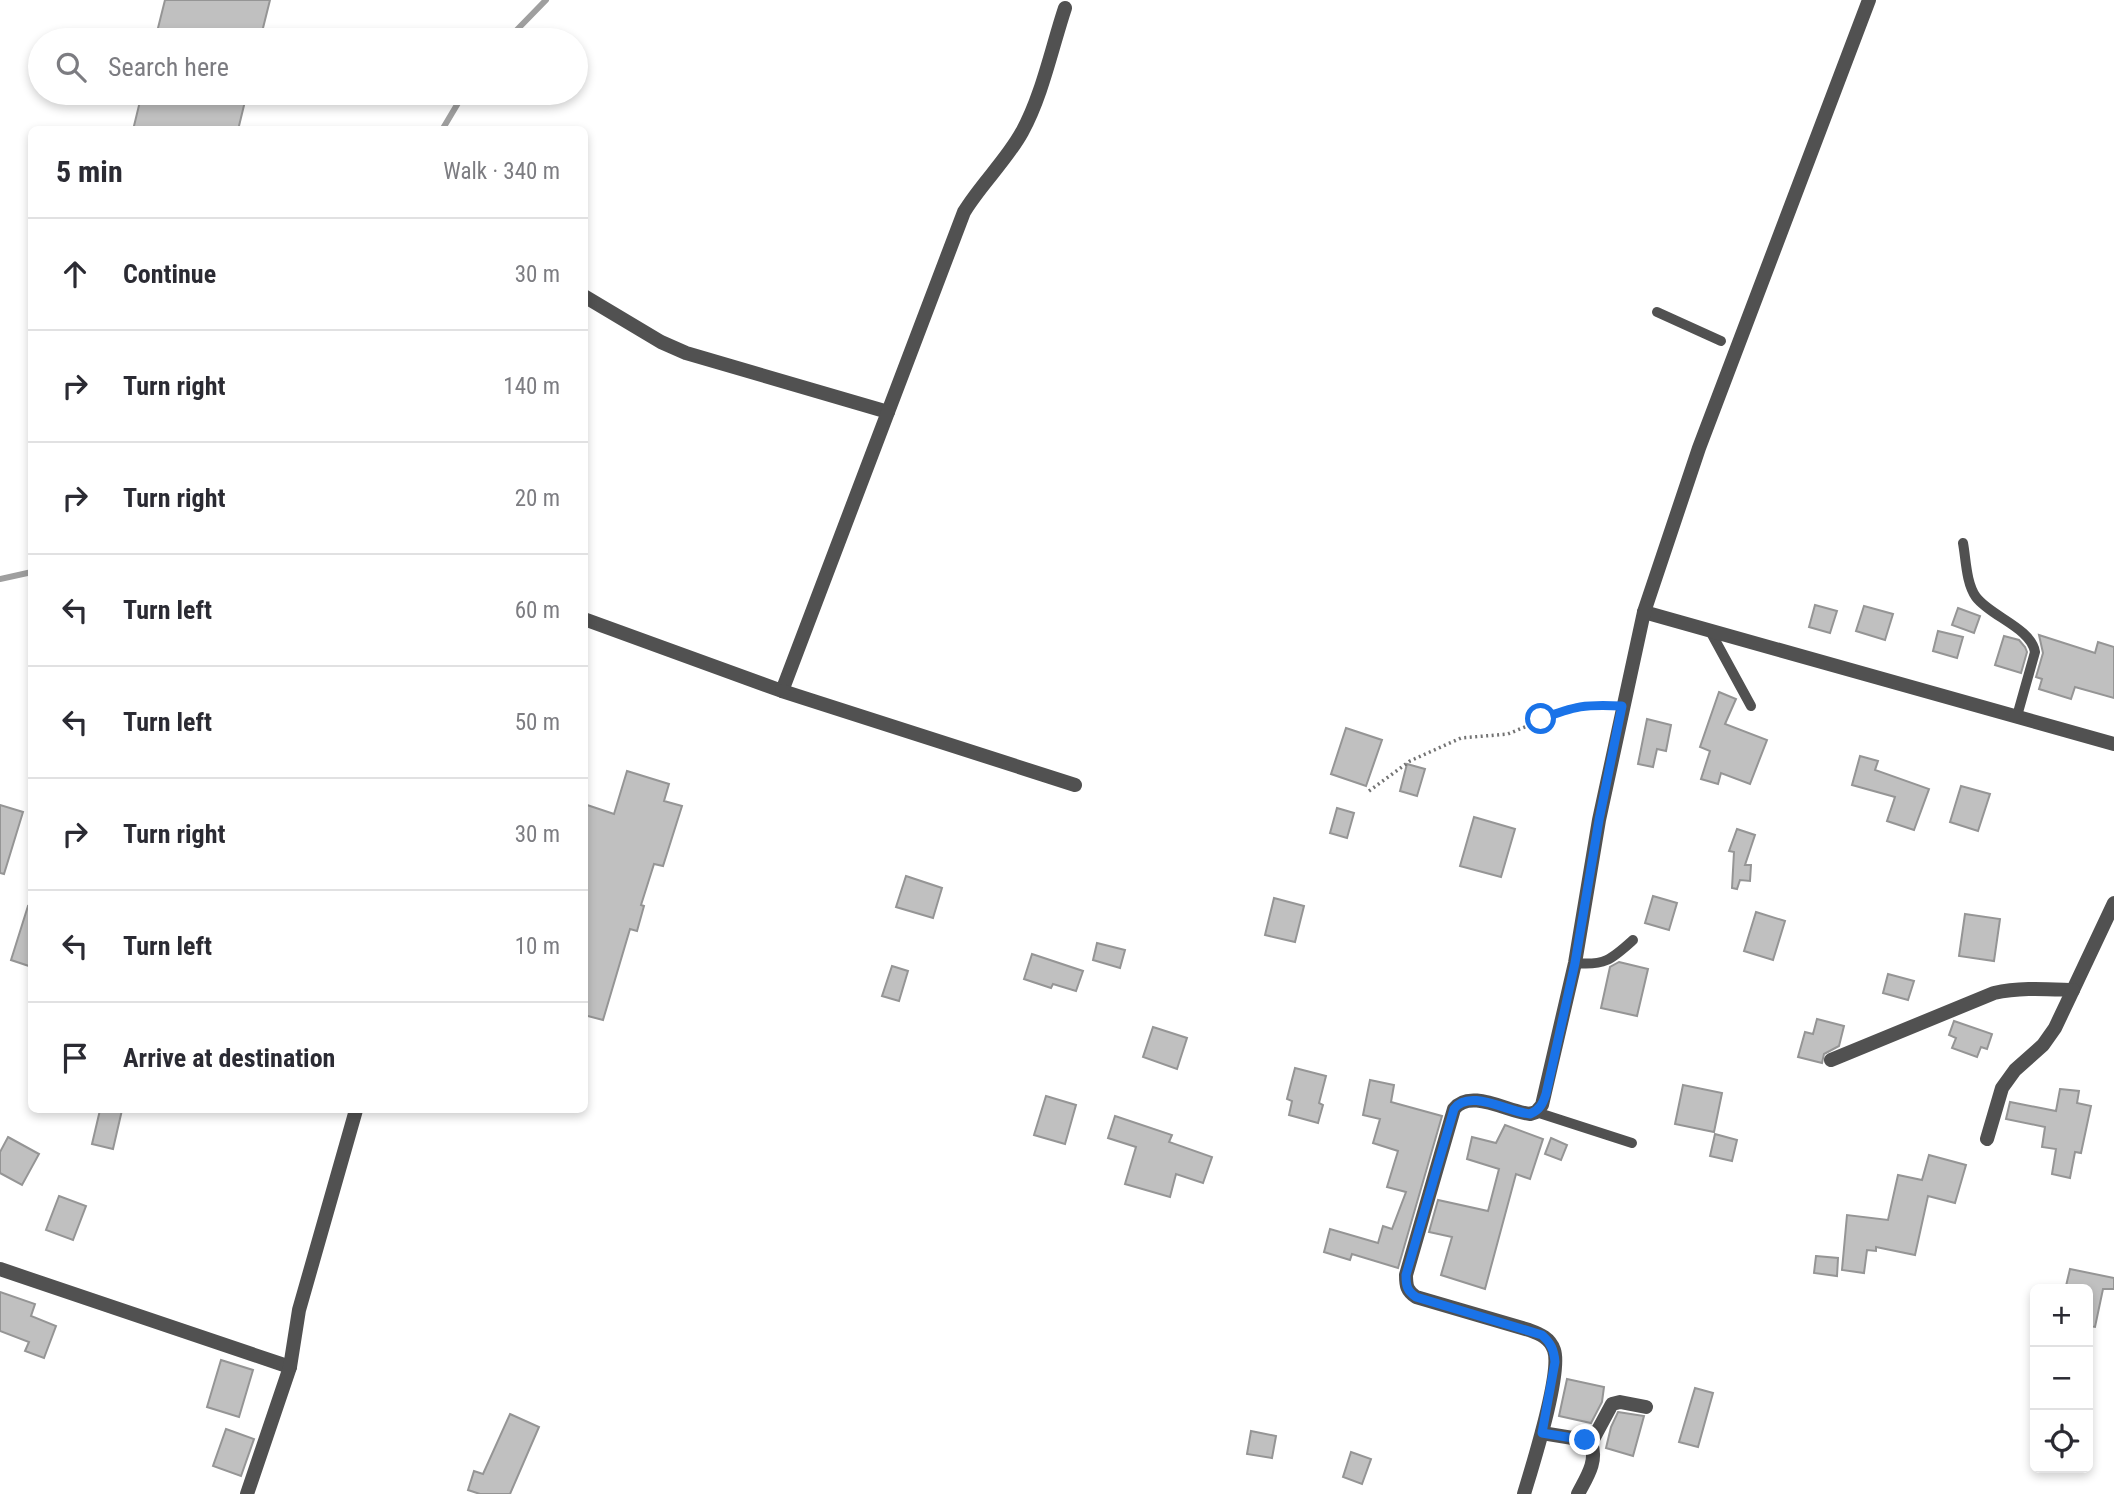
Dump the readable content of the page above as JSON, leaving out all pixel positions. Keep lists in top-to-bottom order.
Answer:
{
  "page": {
    "search": "Search here",
    "heading": ["5 min", "Walk · 340 m"],
    "list": [
      ["Continue", "30 m"],
      ["Turn right", "140 m"],
      ["Turn right", "20 m"],
      ["Turn left", "60 m"],
      ["Turn left", "50 m"],
      ["Turn right", "30 m"],
      ["Turn left", "10 m"],
      "Arrive at destination"
    ],
    "map_buttons": ["+", "−"]
  }
}
